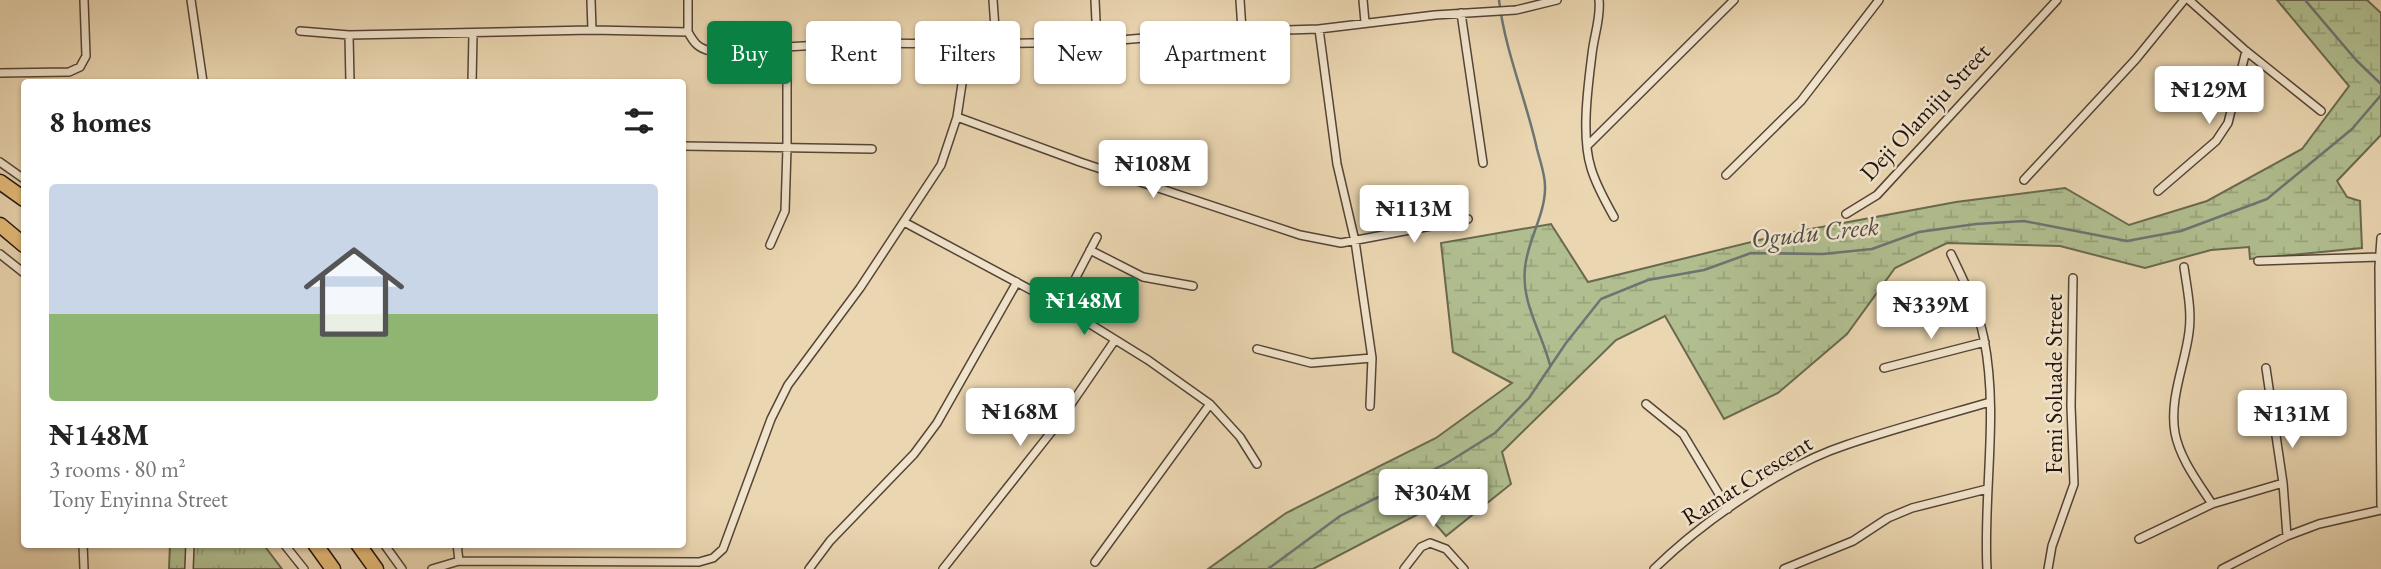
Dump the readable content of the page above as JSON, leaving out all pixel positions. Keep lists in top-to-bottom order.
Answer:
{
  "streets": {
    "street": ["Deji Olamiju Street", "Femi Soluade Street", "Ramat Crescent"]
  },
  "water": ["Ogudu Creek"],
  "page": {
    "chip": [
      "Buy",
      "Rent",
      "Filters",
      "New",
      "Apartment"
    ],
    "price": [
      "₦129M",
      "₦108M",
      "₦113M",
      "₦148M",
      "₦339M",
      "₦168M",
      "₦131M",
      "₦304M"
    ],
    "heading": "8 homes",
    "list": [
      {
        "name": "₦148M",
        "note": "3 rooms · 80 m² · Tony Enyinna Street"
      }
    ]
  }
}
